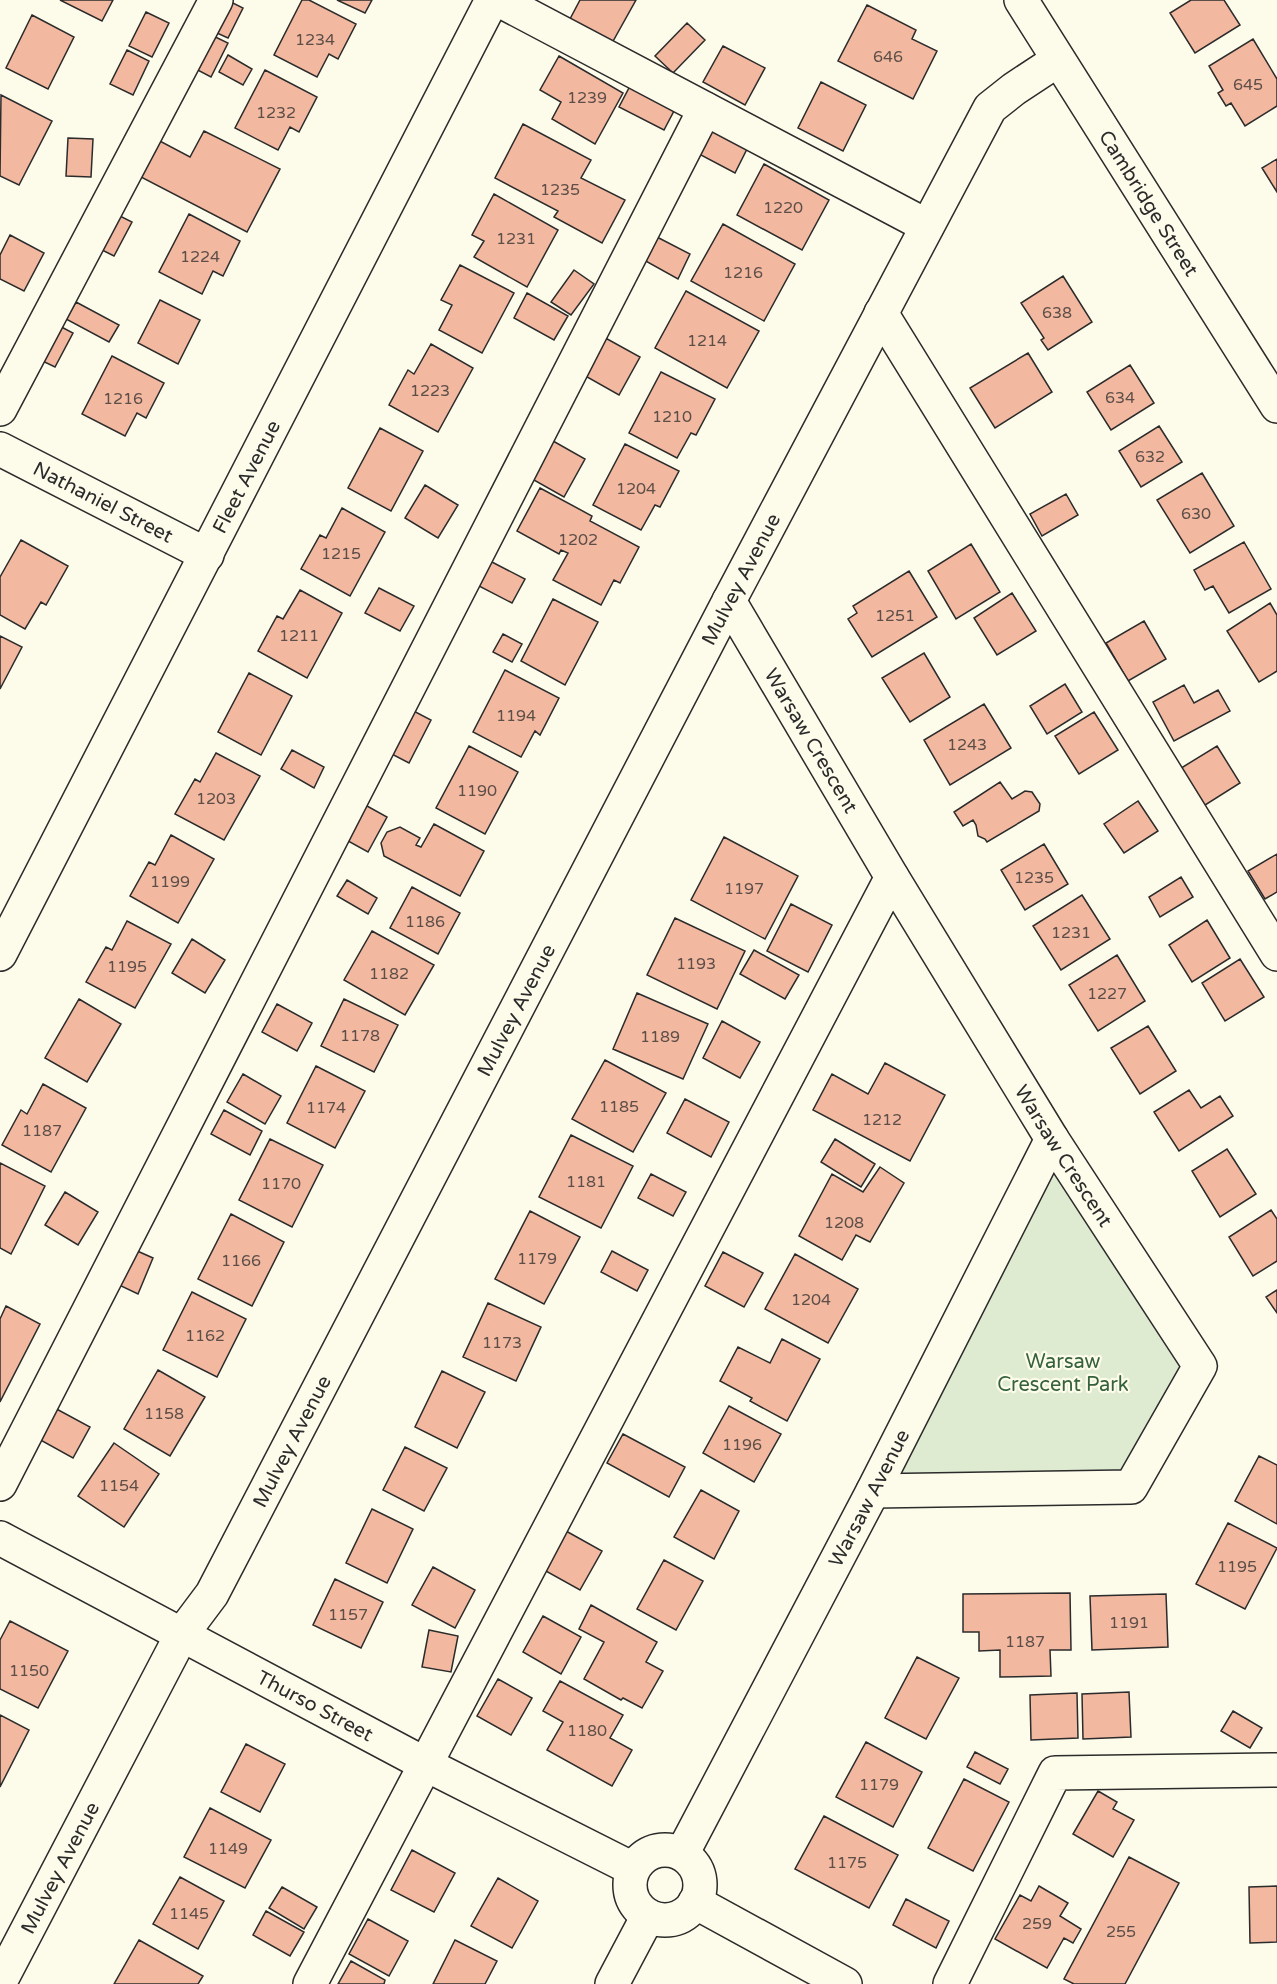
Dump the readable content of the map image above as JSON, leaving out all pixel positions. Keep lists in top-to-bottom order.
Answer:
{
  "streets": {
    "street": [
      "Cambridge Street",
      "Fleet Avenue",
      "Nathaniel Street",
      "Mulvey Avenue",
      "Warsaw Crescent",
      "Warsaw Avenue",
      "Thurso Street"
    ]
  },
  "crossings": [
    ["Cambridge Street", "Mulvey Avenue"],
    ["Fleet Avenue", "Nathaniel Street"],
    ["Mulvey Avenue", "Warsaw Crescent"],
    ["Mulvey Avenue", "Thurso Street"],
    ["Warsaw Crescent", "Warsaw Avenue"],
    ["Warsaw Avenue", "Thurso Street"]
  ],
  "parks": ["Warsaw Crescent Park"],
  "house_numbers": [
    "1234",
    "646",
    "645",
    "1239",
    "1232",
    "1235",
    "1220",
    "1231",
    "1224",
    "1216",
    "638",
    "1214",
    "1223",
    "634",
    "1216",
    "1210",
    "632",
    "1204",
    "630",
    "1202",
    "1215",
    "1251",
    "1211",
    "1194",
    "1243",
    "1190",
    "1203",
    "1235",
    "1199",
    "1197",
    "1186",
    "1231",
    "1193",
    "1195",
    "1182",
    "1227",
    "1178",
    "1189",
    "1185",
    "1174",
    "1212",
    "1187",
    "1181",
    "1170",
    "1208",
    "1179",
    "1166",
    "1204",
    "1162",
    "1173",
    "1158",
    "1196",
    "1154",
    "1195",
    "1157",
    "1191",
    "1187",
    "1150",
    "1180",
    "1179",
    "1149",
    "1175",
    "1145",
    "259",
    "255"
  ]
}
